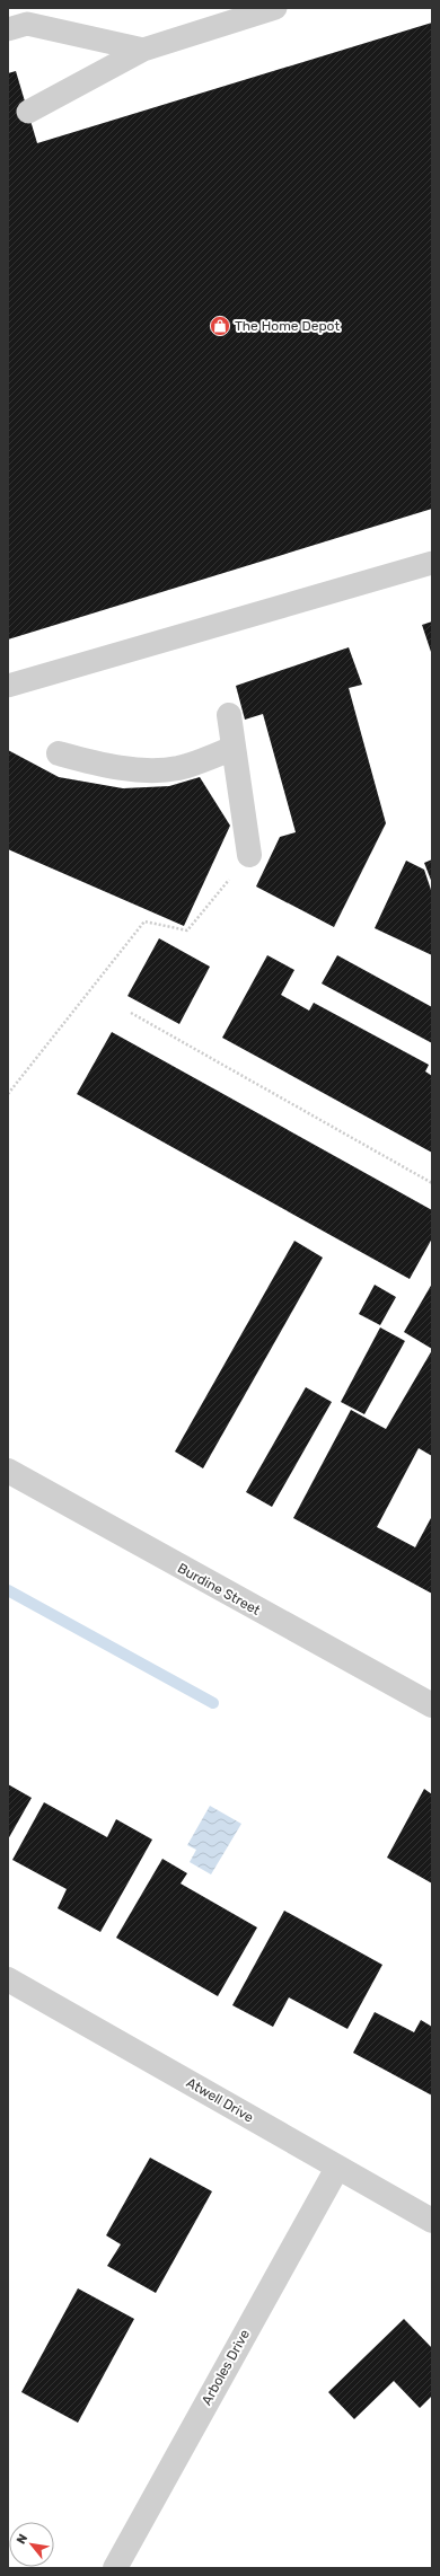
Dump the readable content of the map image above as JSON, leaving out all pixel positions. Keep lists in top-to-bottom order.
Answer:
{
  "streets": {
    "street": ["Burdine Street", "Atwell Drive", "Arboles Drive"]
  },
  "crossings": [
    ["Atwell Drive", "Arboles Drive"]
  ],
  "places": {
    "shop": ["The Home Depot"]
  },
  "north": "top left"
}
